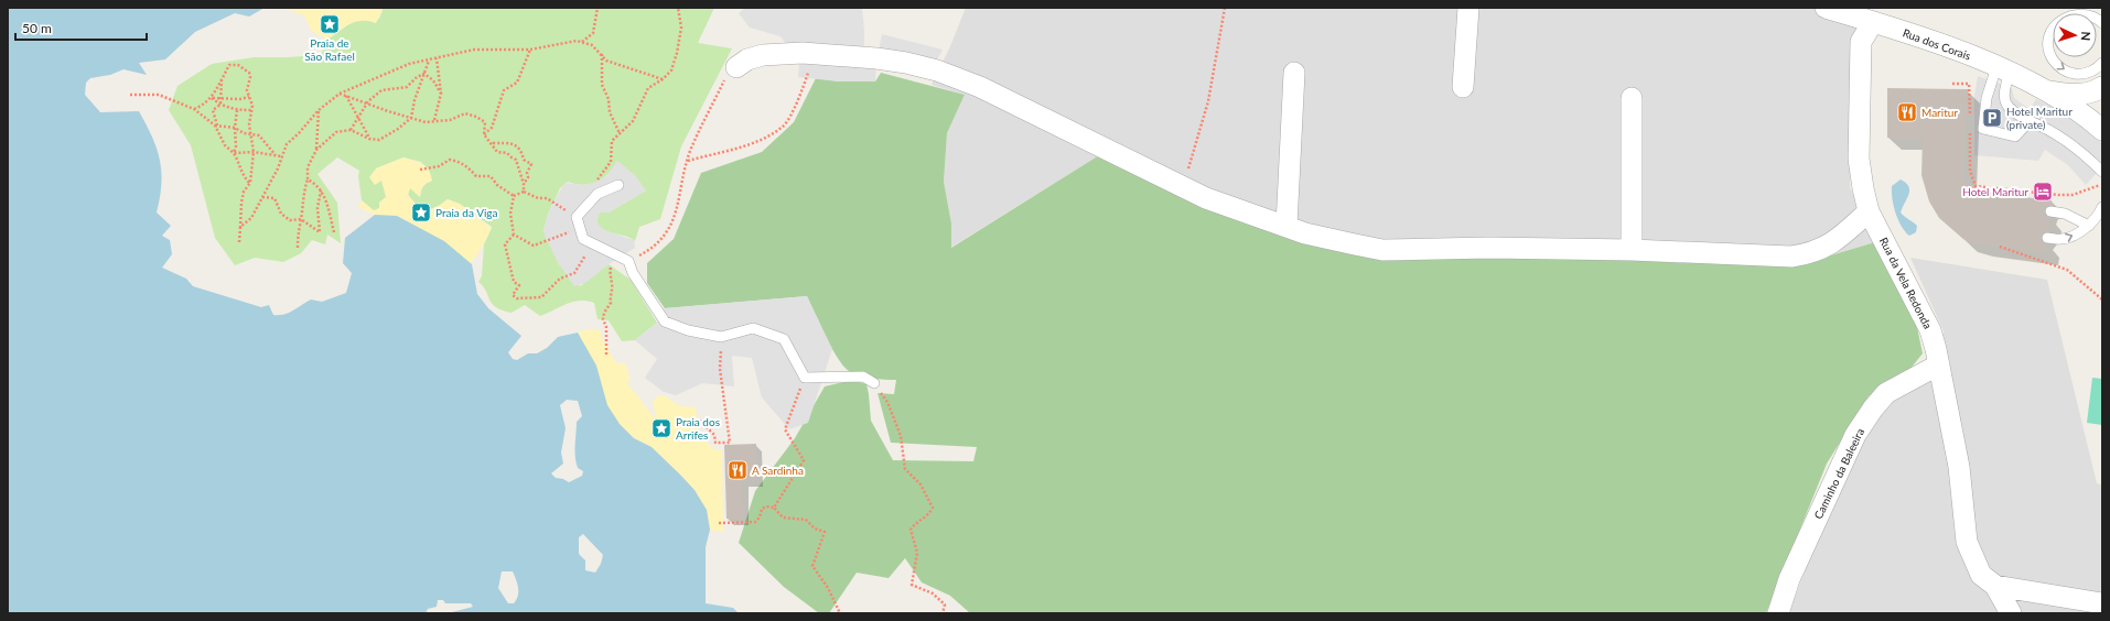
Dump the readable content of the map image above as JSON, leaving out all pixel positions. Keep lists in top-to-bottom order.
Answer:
{
  "streets": {
    "street": ["Rua dos Corais", "Rua da Vela Redonda", "Caminho da Baleeira"]
  },
  "crossings": [
    ["Rua dos Corais", "Rua da Vela Redonda"],
    ["Rua da Vela Redonda", "Caminho da Baleeira"]
  ],
  "places": {
    "place": ["Praia de São Rafael", "Praia da Viga", "Praia dos Arrifes"],
    "restaurant": ["Maritur", "A Sardinha"],
    "parking": ["Hotel Maritur (private)"],
    "hotel": ["Hotel Maritur"]
  },
  "scale_bar": "50 m",
  "north": "right"
}
